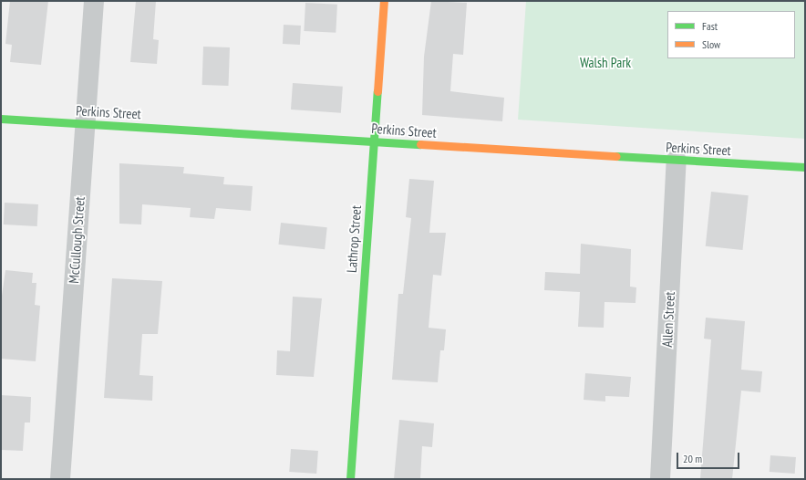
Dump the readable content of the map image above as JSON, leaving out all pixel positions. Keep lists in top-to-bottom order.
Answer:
{
  "streets": {
    "street": [
      "Perkins Street",
      "Lathrop Street",
      "McCullough Street",
      "Allen Street"
    ]
  },
  "crossings": [
    ["Perkins Street", "Lathrop Street"],
    ["Perkins Street", "McCullough Street"],
    ["Perkins Street", "Allen Street"]
  ],
  "parks": ["Walsh Park"],
  "legend": ["Fast", "Slow"],
  "scale_bar": "20 m"
}
